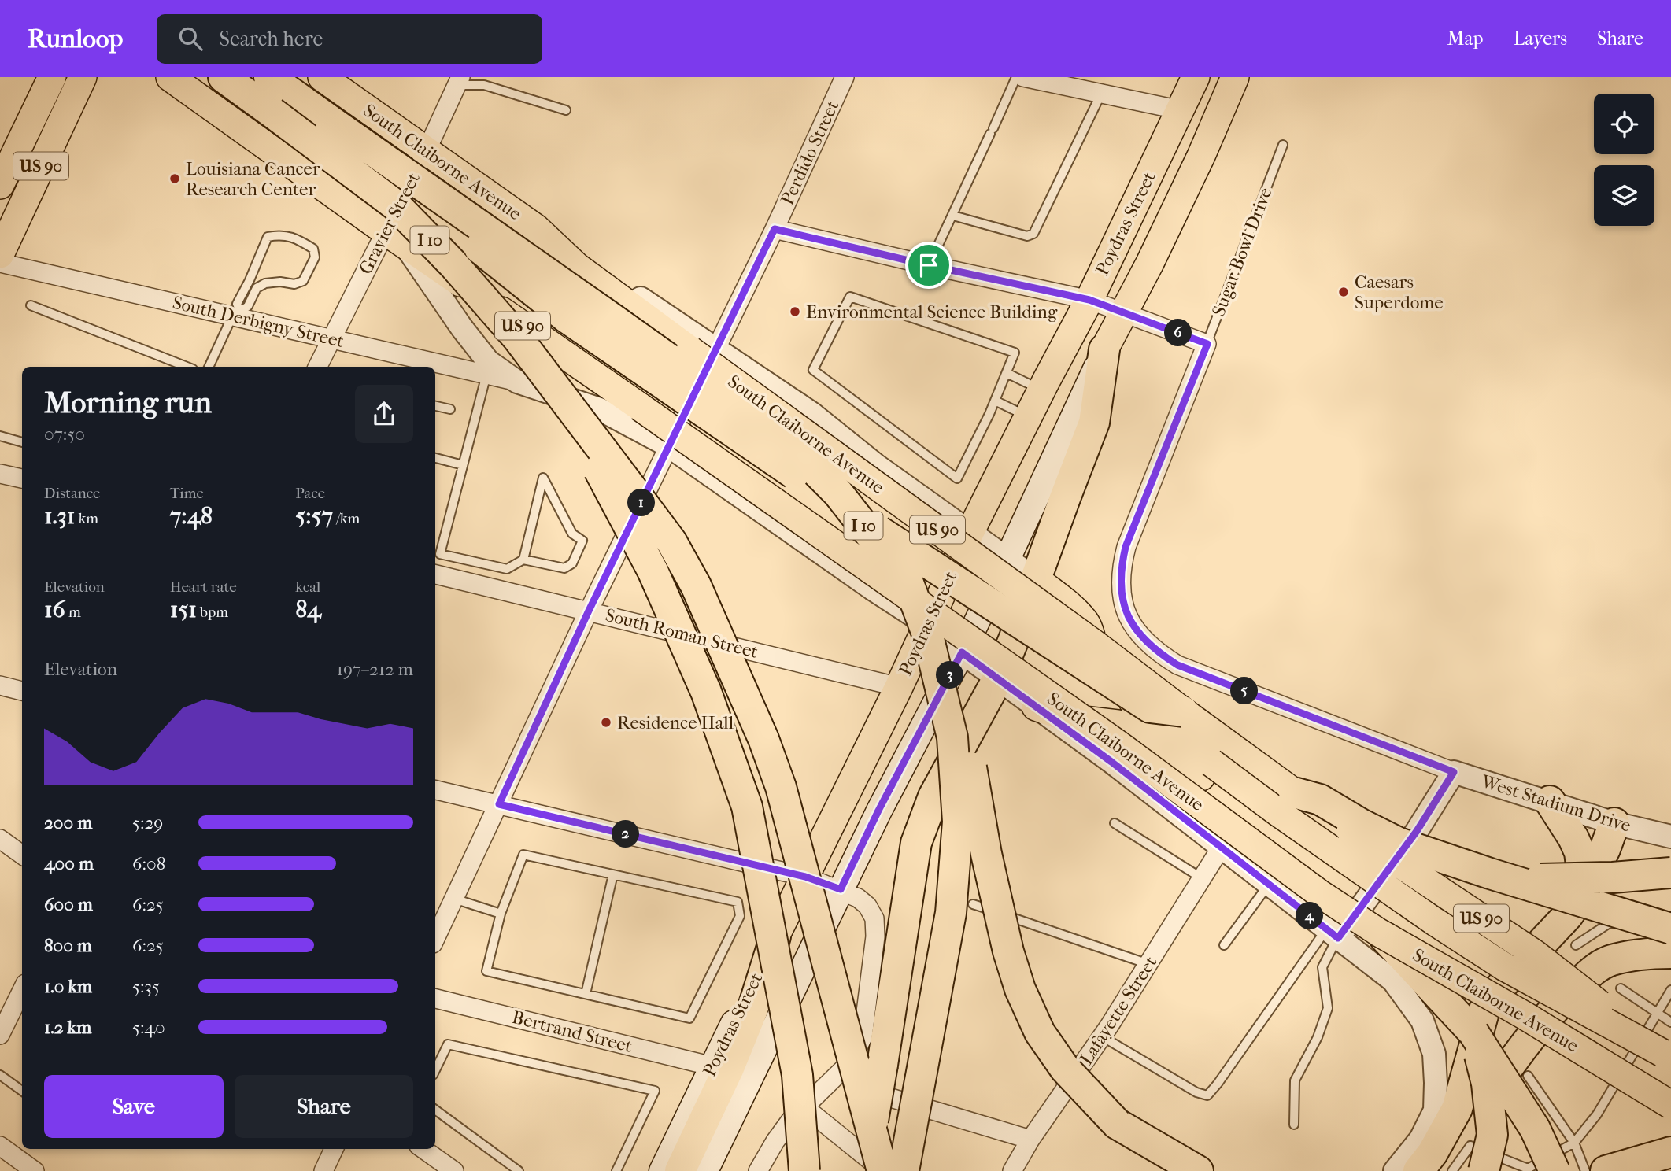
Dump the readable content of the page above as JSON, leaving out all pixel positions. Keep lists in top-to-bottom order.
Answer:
{
  "streets": {
    "highway": ["I 10"],
    "main road": ["South Claiborne Avenue", "US 90", "Poydras Street"],
    "street": [
      "Perdido Street",
      "Gravier Street",
      "Sugar Bowl Drive",
      "South Derbigny Street",
      "South Roman Street",
      "West Stadium Drive",
      "Lafayette Street",
      "Bertrand Street"
    ]
  },
  "crossings": [
    ["Perdido Street", "South Claiborne Avenue"],
    ["Perdido Street", "South Roman Street"],
    ["South Claiborne Avenue", "Gravier Street"],
    ["South Claiborne Avenue", "Poydras Street"],
    ["South Claiborne Avenue", "I 10"],
    ["South Claiborne Avenue", "South Derbigny Street"],
    ["South Claiborne Avenue", "Lafayette Street"],
    ["Gravier Street", "South Derbigny Street"],
    ["Poydras Street", "I 10"],
    ["Poydras Street", "South Roman Street"],
    ["Poydras Street", "Bertrand Street"],
    ["Sugar Bowl Drive", "West Stadium Drive"]
  ],
  "places": [
    "Louisiana Cancer Research Center",
    "Caesars Superdome",
    "Environmental Science Building",
    "Residence Hall"
  ],
  "page": {
    "header": "Runloop",
    "search": "Search here",
    "nav": ["Map", "Layers", "Share"],
    "pins": [
      "6",
      "1",
      "3",
      "5",
      "2",
      "4"
    ],
    "heading": ["Morning run", "07:50"],
    "stats": [
      ["Distance", "1.31 km"],
      ["Time", "7:48"],
      ["Pace", "5:57 /km"],
      ["Elevation", "16 m"],
      ["Heart rate", "151 bpm"],
      ["kcal", "84"]
    ],
    "chart": ["Elevation", "197–212 m"],
    "list": [
      {
        "name": "200 m",
        "note": "5:29"
      },
      {
        "name": "400 m",
        "note": "6:08"
      },
      {
        "name": "600 m",
        "note": "6:25"
      },
      {
        "name": "800 m",
        "note": "6:25"
      },
      {
        "name": "1.0 km",
        "note": "5:35"
      },
      {
        "name": "1.2 km",
        "note": "5:40"
      }
    ],
    "buttons": ["Save", "Share"]
  }
}
